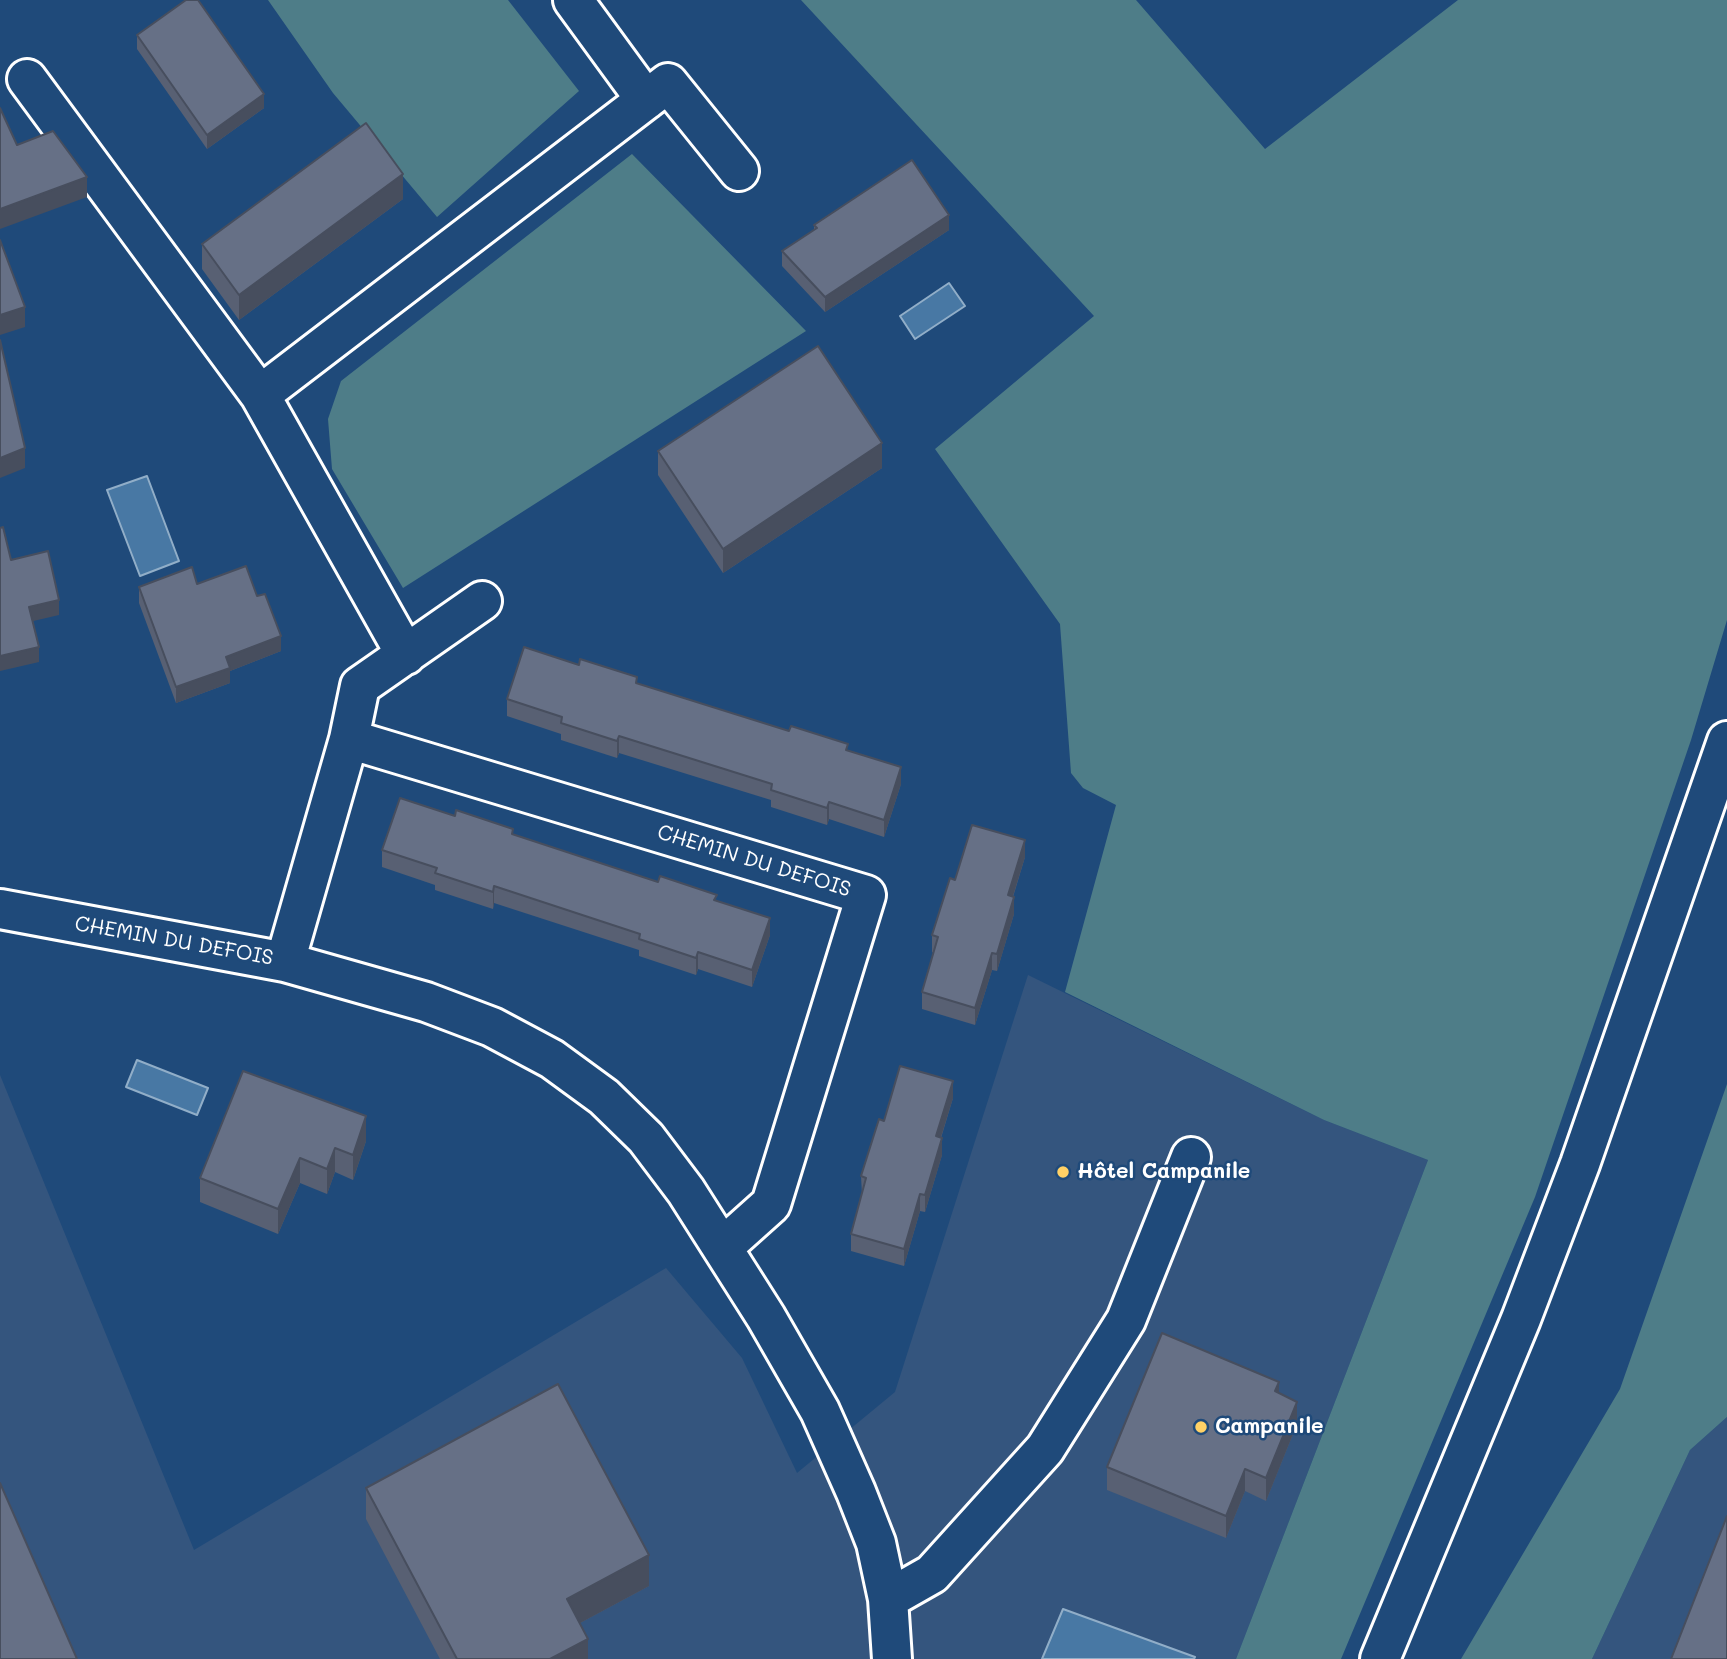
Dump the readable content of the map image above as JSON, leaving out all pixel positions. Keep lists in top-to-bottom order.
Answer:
{
  "streets": {
    "street": ["CHEMIN DU DEFOIS"]
  },
  "places": ["Hôtel Campanile", "Campanile"]
}
